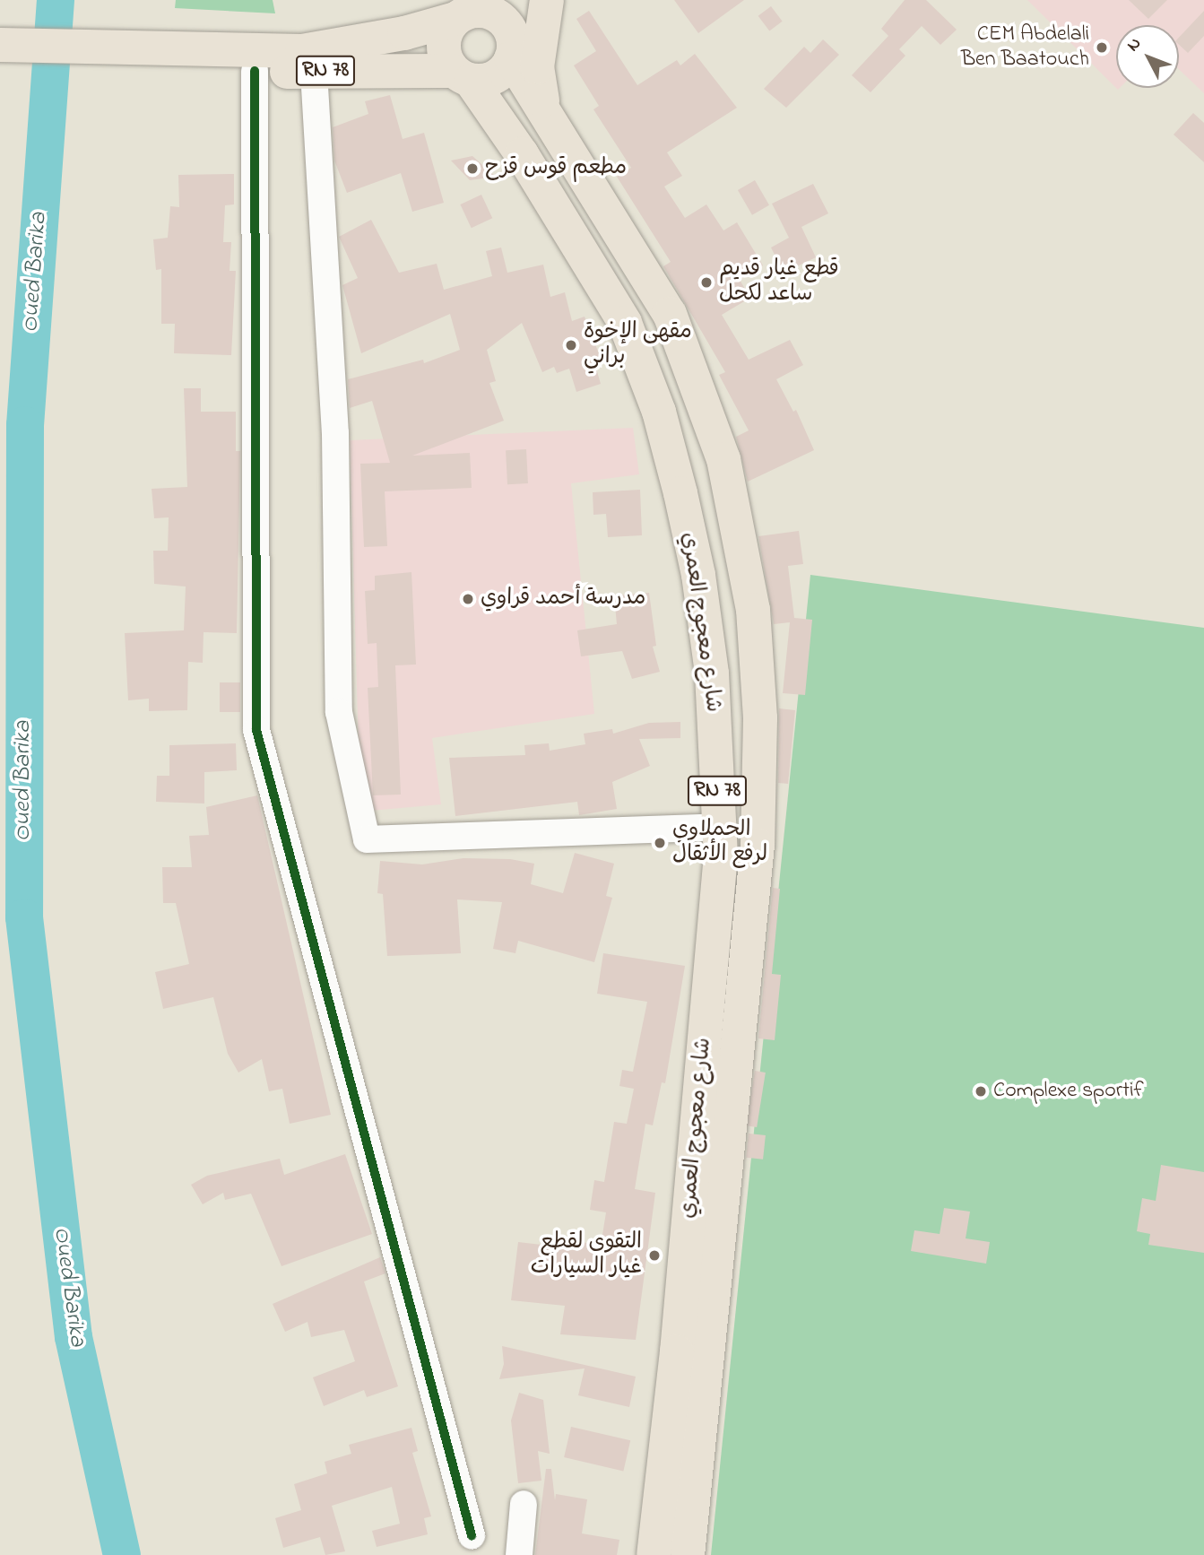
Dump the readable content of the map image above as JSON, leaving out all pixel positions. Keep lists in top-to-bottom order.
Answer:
{
  "streets": {
    "main road": ["RN 78", "شارع معجوج العمري"]
  },
  "crossings": [
    ["RN 78", "شارع معجوج العمري"]
  ],
  "water": ["Oued Barika"],
  "places": [
    "CEM Abdelali Ben Baatouch",
    "مطعم قوس قزح",
    "قطع غيار قديم ساعد لكحل",
    "مقهى الإخوة براني",
    "مدرسة أحمد قراوي",
    "الحملاوي لرفع الأثقال",
    "Complexe sportif",
    "التقوى لقطع غيار السيارات"
  ],
  "north": "top left"
}
